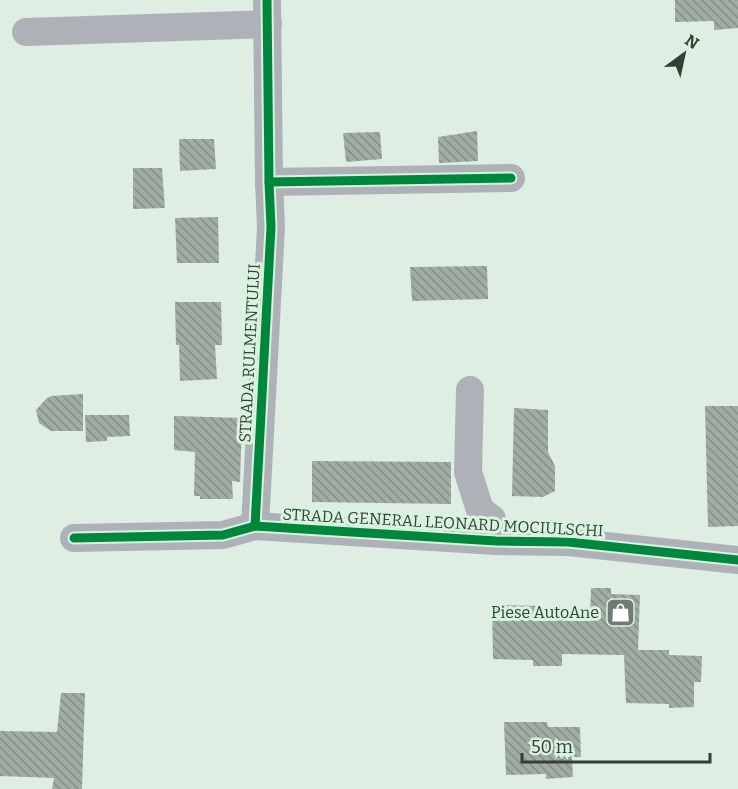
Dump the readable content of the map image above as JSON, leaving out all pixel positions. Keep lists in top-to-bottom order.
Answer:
{
  "streets": {
    "street": ["STRADA RULMENTULUI", "STRADA GENERAL LEONARD MOCIULSCHI"]
  },
  "crossings": [
    ["STRADA RULMENTULUI", "STRADA GENERAL LEONARD MOCIULSCHI"]
  ],
  "places": {
    "shop": ["Piese AutoAne"]
  },
  "scale_bar": "50 m",
  "north": "top right"
}
